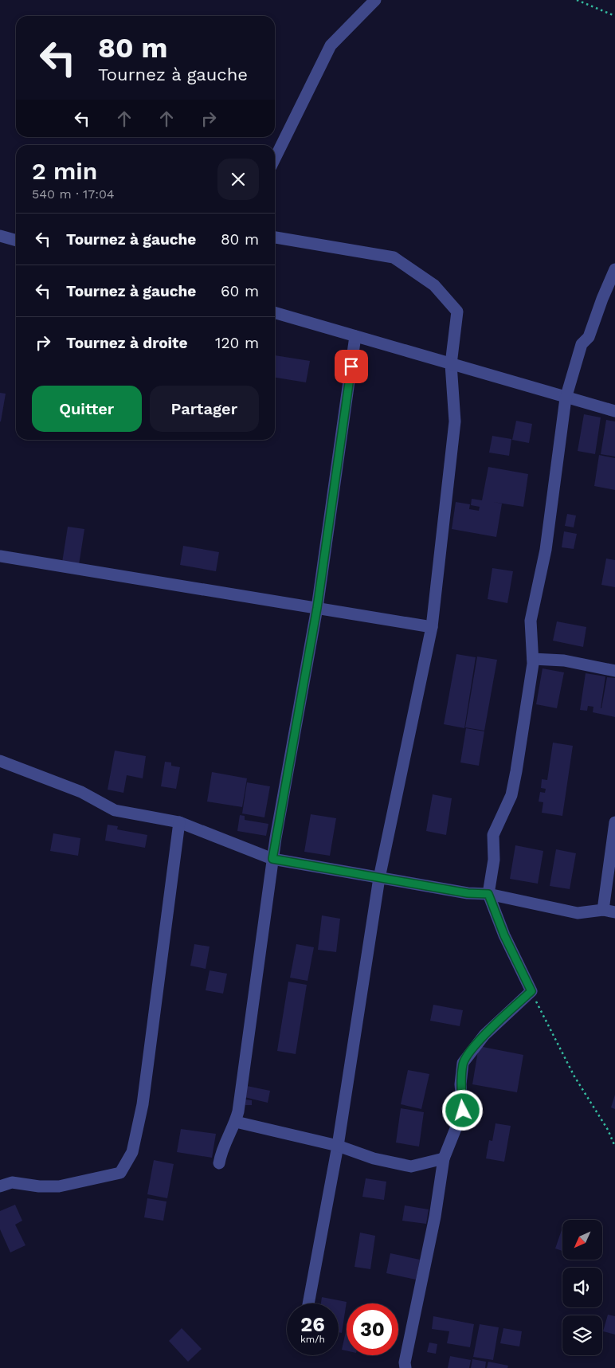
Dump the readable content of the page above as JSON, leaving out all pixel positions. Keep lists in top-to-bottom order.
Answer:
{
  "north": "bottom left",
  "page": {
    "turn": ["80 m", "Tournez à gauche"],
    "heading": ["2 min", "540 m · 17:04"],
    "list": [
      {
        "name": "Tournez à gauche",
        "value": "80 m"
      },
      {
        "name": "Tournez à gauche",
        "value": "60 m"
      },
      {
        "name": "Tournez à droite",
        "value": "120 m"
      }
    ],
    "buttons": ["Quitter", "Partager"],
    "speed": "26 km/h",
    "limit": "30"
  }
}
